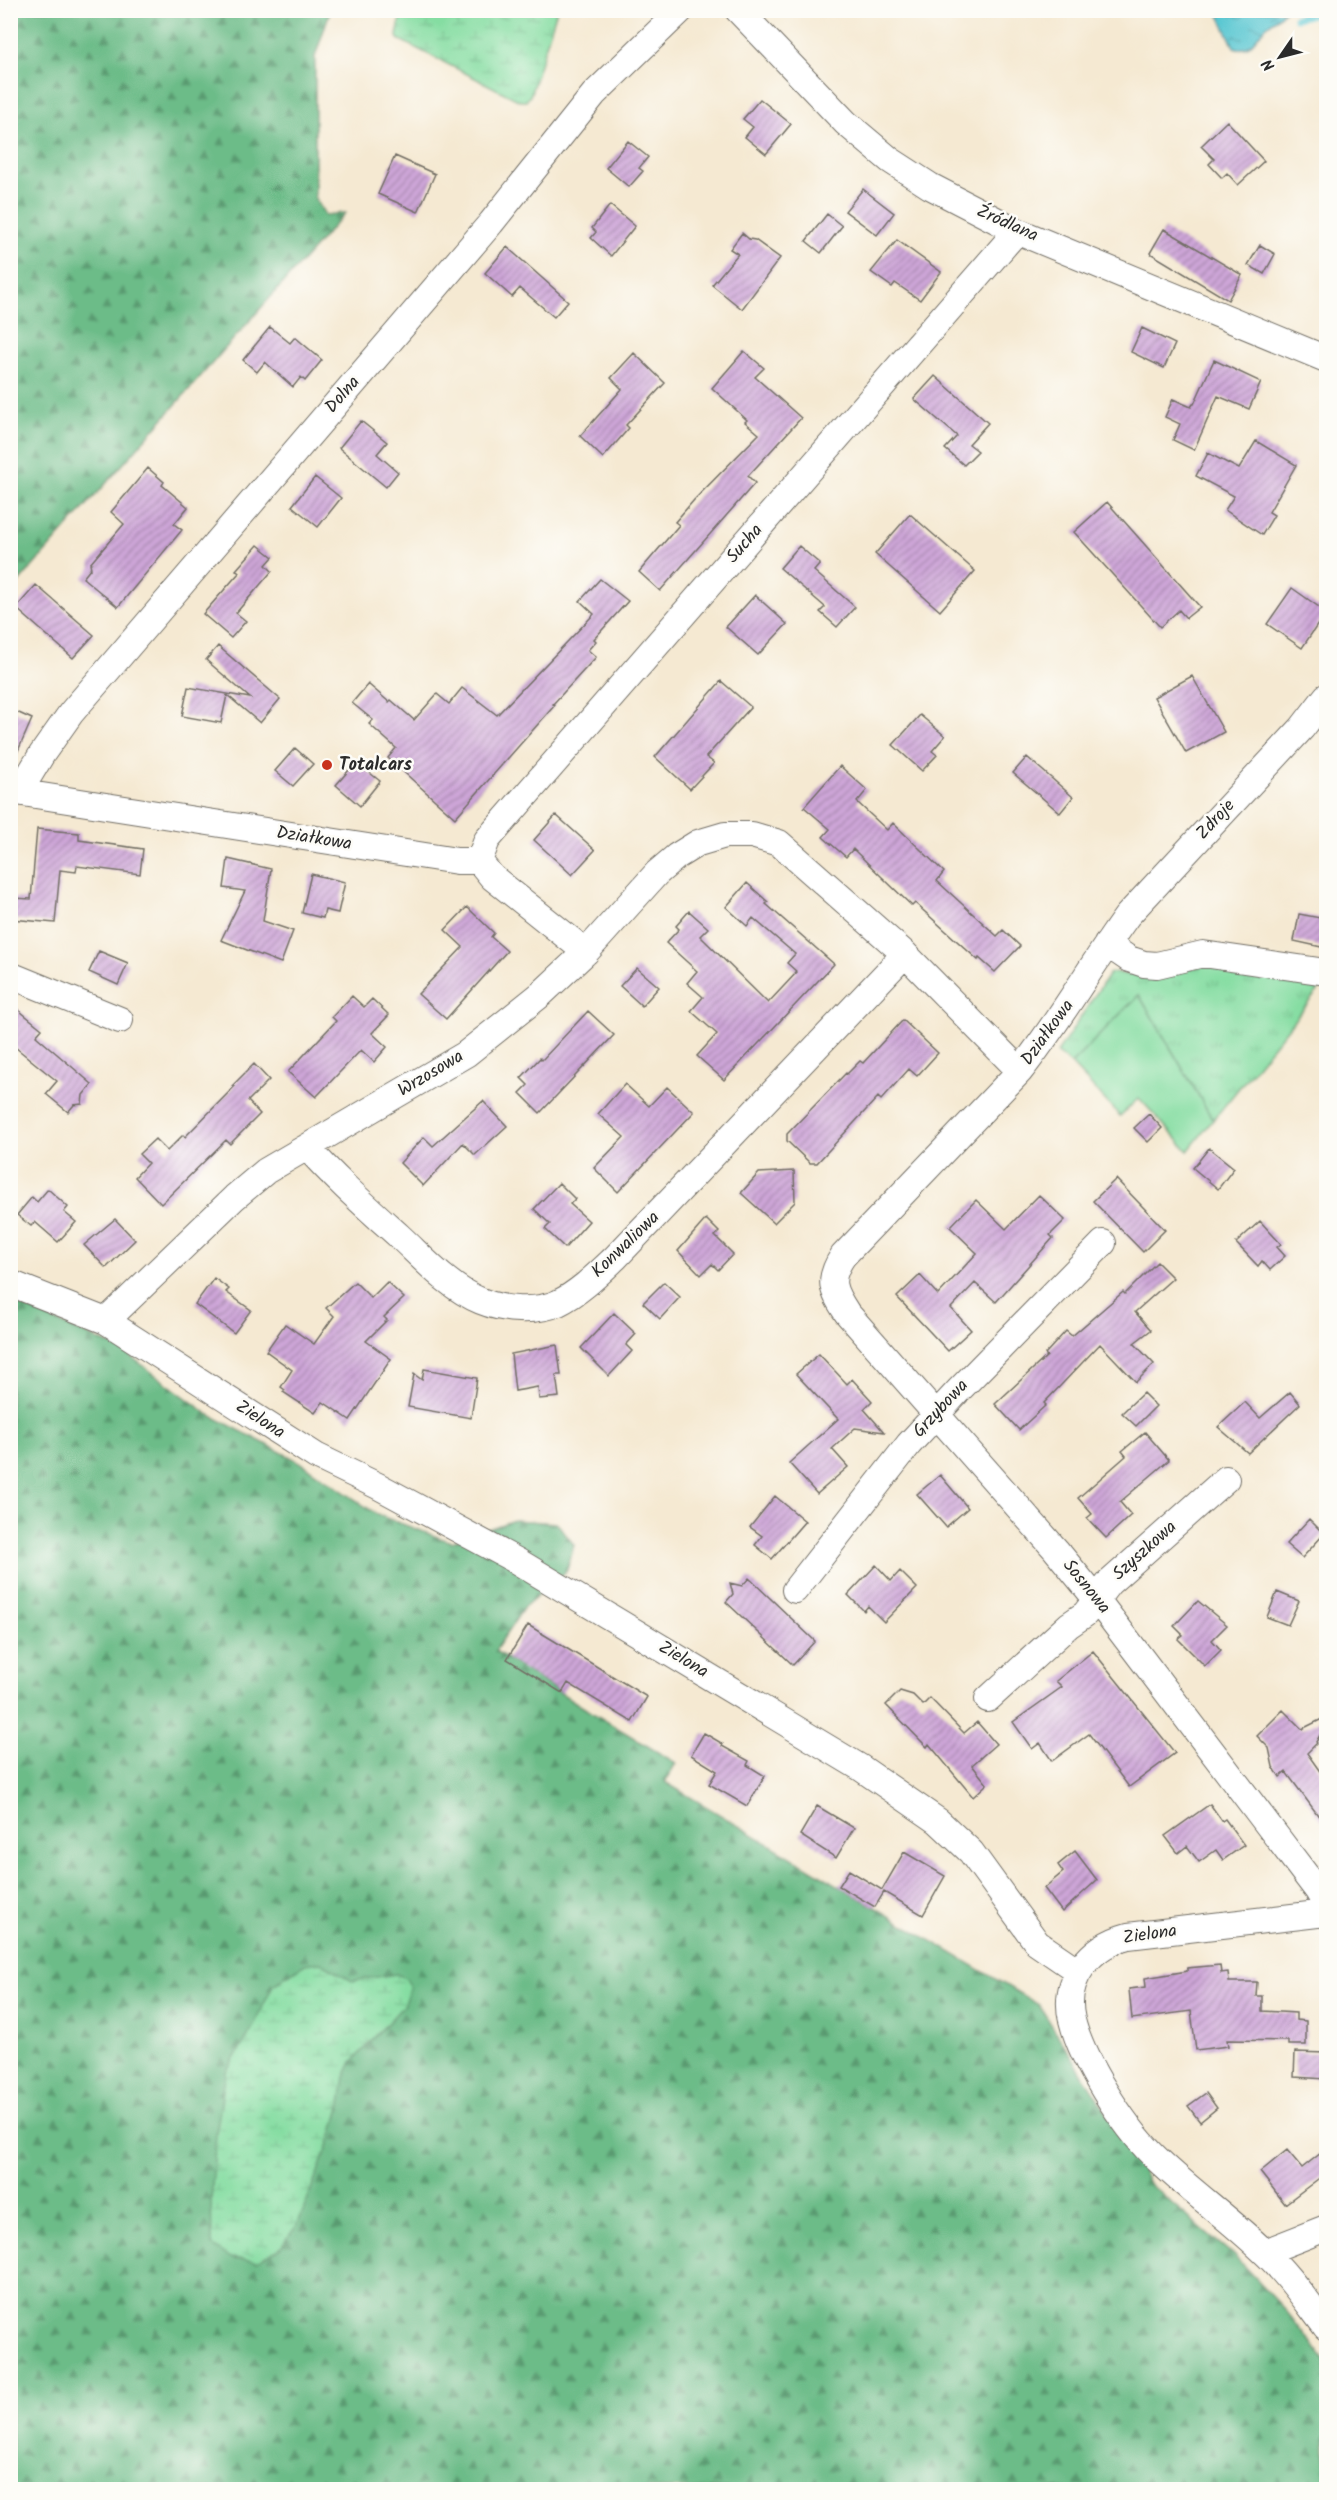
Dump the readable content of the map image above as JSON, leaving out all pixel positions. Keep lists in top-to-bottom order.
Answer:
{
  "streets": {
    "street": [
      "Źródlana",
      "Dolna",
      "Sucha",
      "Zdroje",
      "Działkowa",
      "Wrzosowa",
      "Konwaliowa",
      "Grzybowa",
      "Zielona",
      "Szyszkowa",
      "Sosnowa"
    ]
  },
  "crossings": [
    ["Źródlana", "Sucha"],
    ["Dolna", "Działkowa"],
    ["Sucha", "Działkowa"],
    ["Zdroje", "Działkowa"],
    ["Działkowa", "Wrzosowa"],
    ["Działkowa", "Konwaliowa"],
    ["Działkowa", "Sosnowa"],
    ["Wrzosowa", "Konwaliowa"],
    ["Wrzosowa", "Zielona"],
    ["Grzybowa", "Sosnowa"],
    ["Szyszkowa", "Sosnowa"]
  ],
  "places": ["Totalcars"],
  "north": "bottom left"
}
